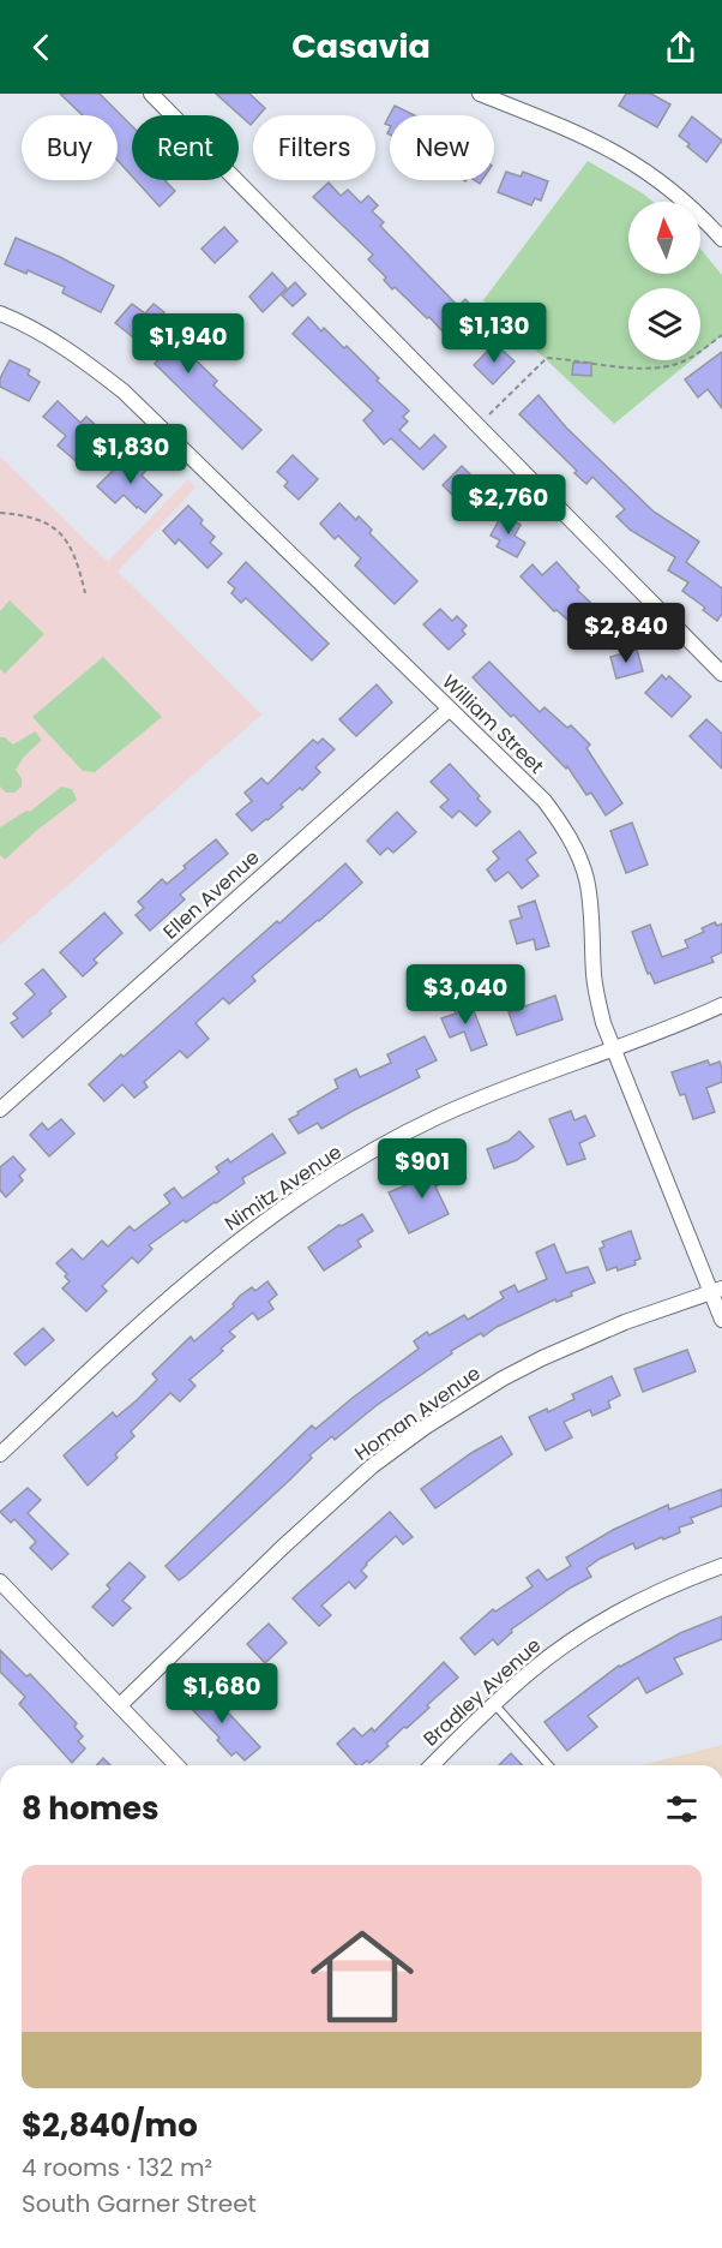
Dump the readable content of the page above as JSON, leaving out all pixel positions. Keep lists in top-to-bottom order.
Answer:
{
  "streets": {
    "street": [
      "William Street",
      "Ellen Avenue",
      "Nimitz Avenue",
      "Homan Avenue",
      "Bradley Avenue"
    ]
  },
  "crossings": [
    ["William Street", "Ellen Avenue"],
    ["William Street", "Nimitz Avenue"],
    ["William Street", "Homan Avenue"]
  ],
  "north": "top",
  "page": {
    "header": "Casavia",
    "chip": [
      "Buy",
      "Rent",
      "Filters",
      "New"
    ],
    "price": [
      "$1,130",
      "$1,940",
      "$1,830",
      "$2,760",
      "$2,840",
      "$3,040",
      "$901",
      "$1,680"
    ],
    "heading": "8 homes",
    "list": [
      {
        "name": "$2,840/mo",
        "note": "4 rooms · 132 m² · South Garner Street"
      }
    ]
  }
}
